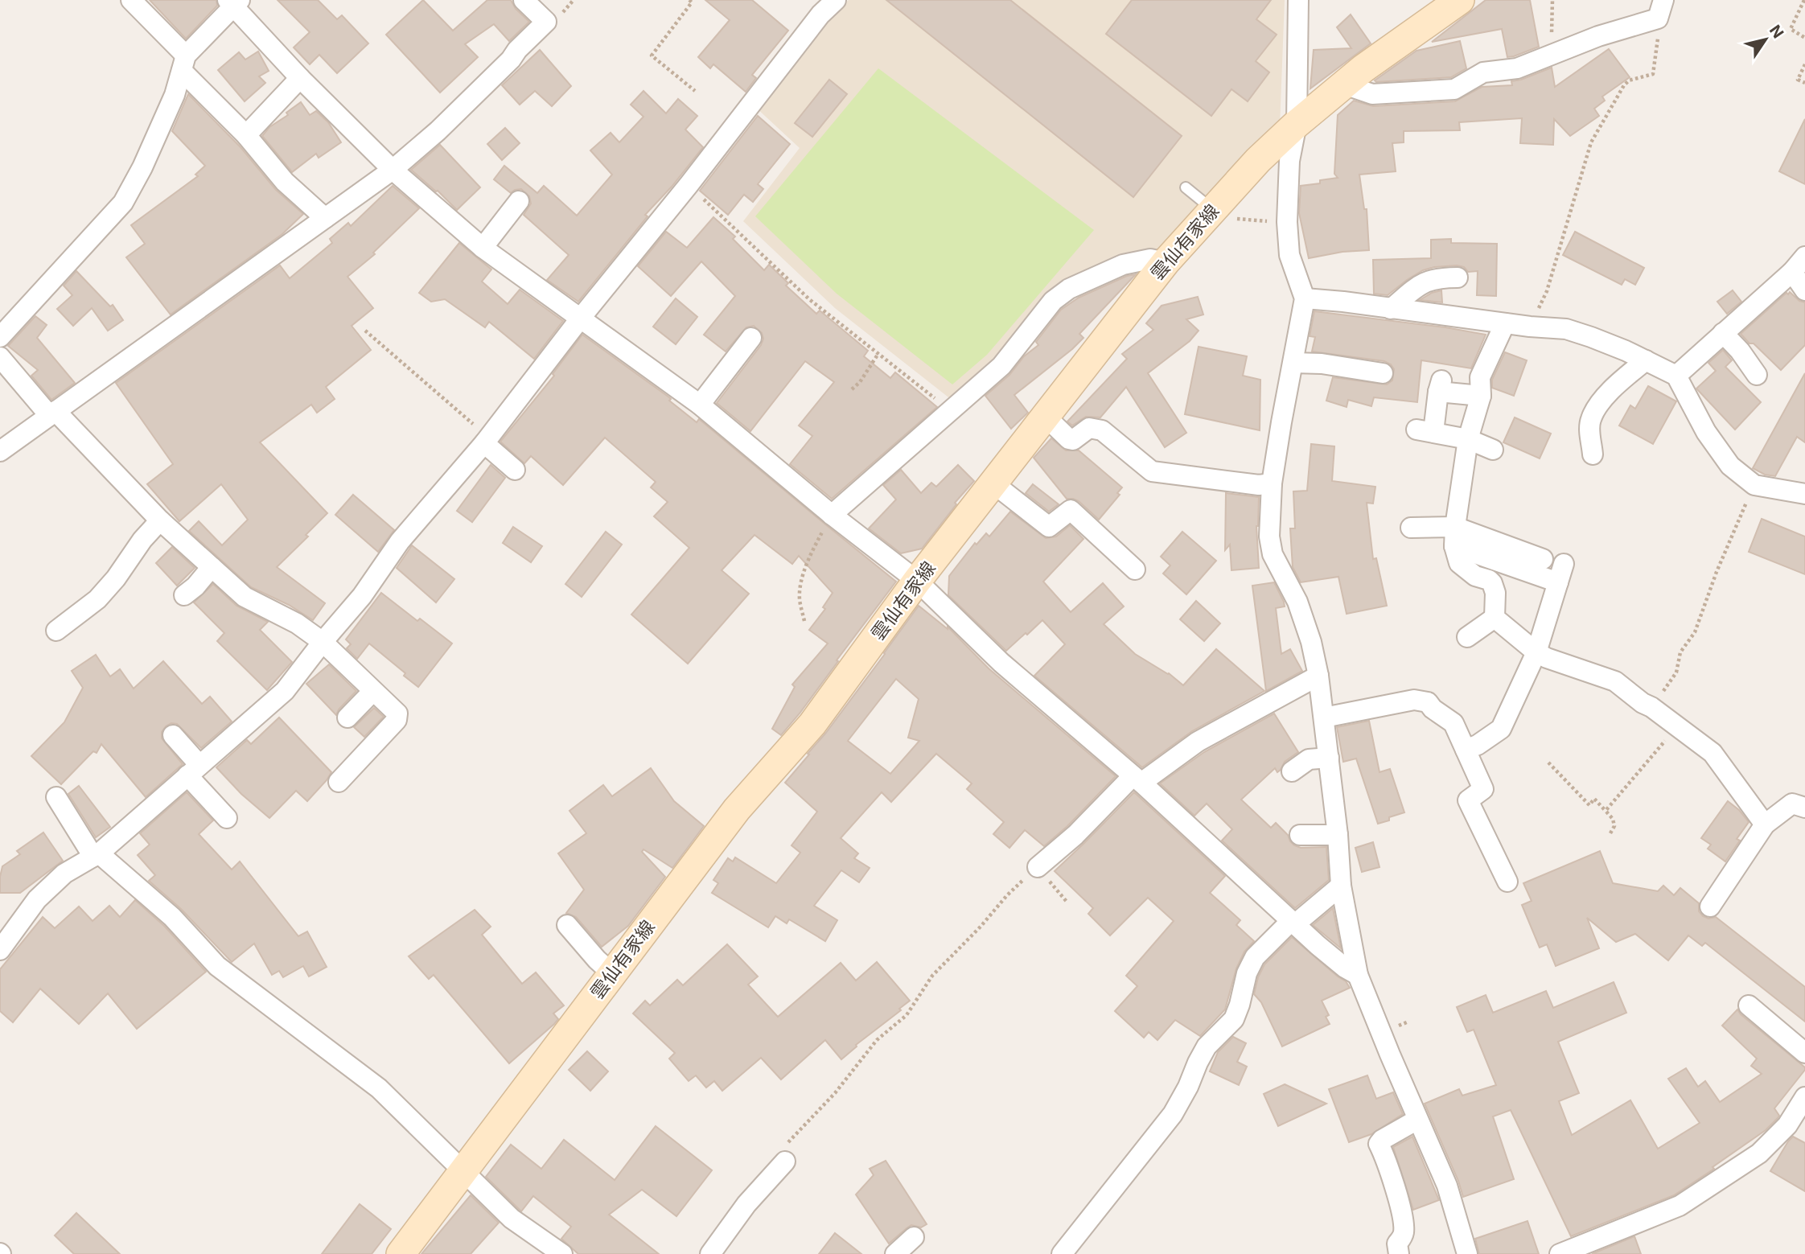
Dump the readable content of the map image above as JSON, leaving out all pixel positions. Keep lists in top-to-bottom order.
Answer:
{
  "streets": {
    "main road": ["雲仙有家線"]
  },
  "north": "top right"
}
